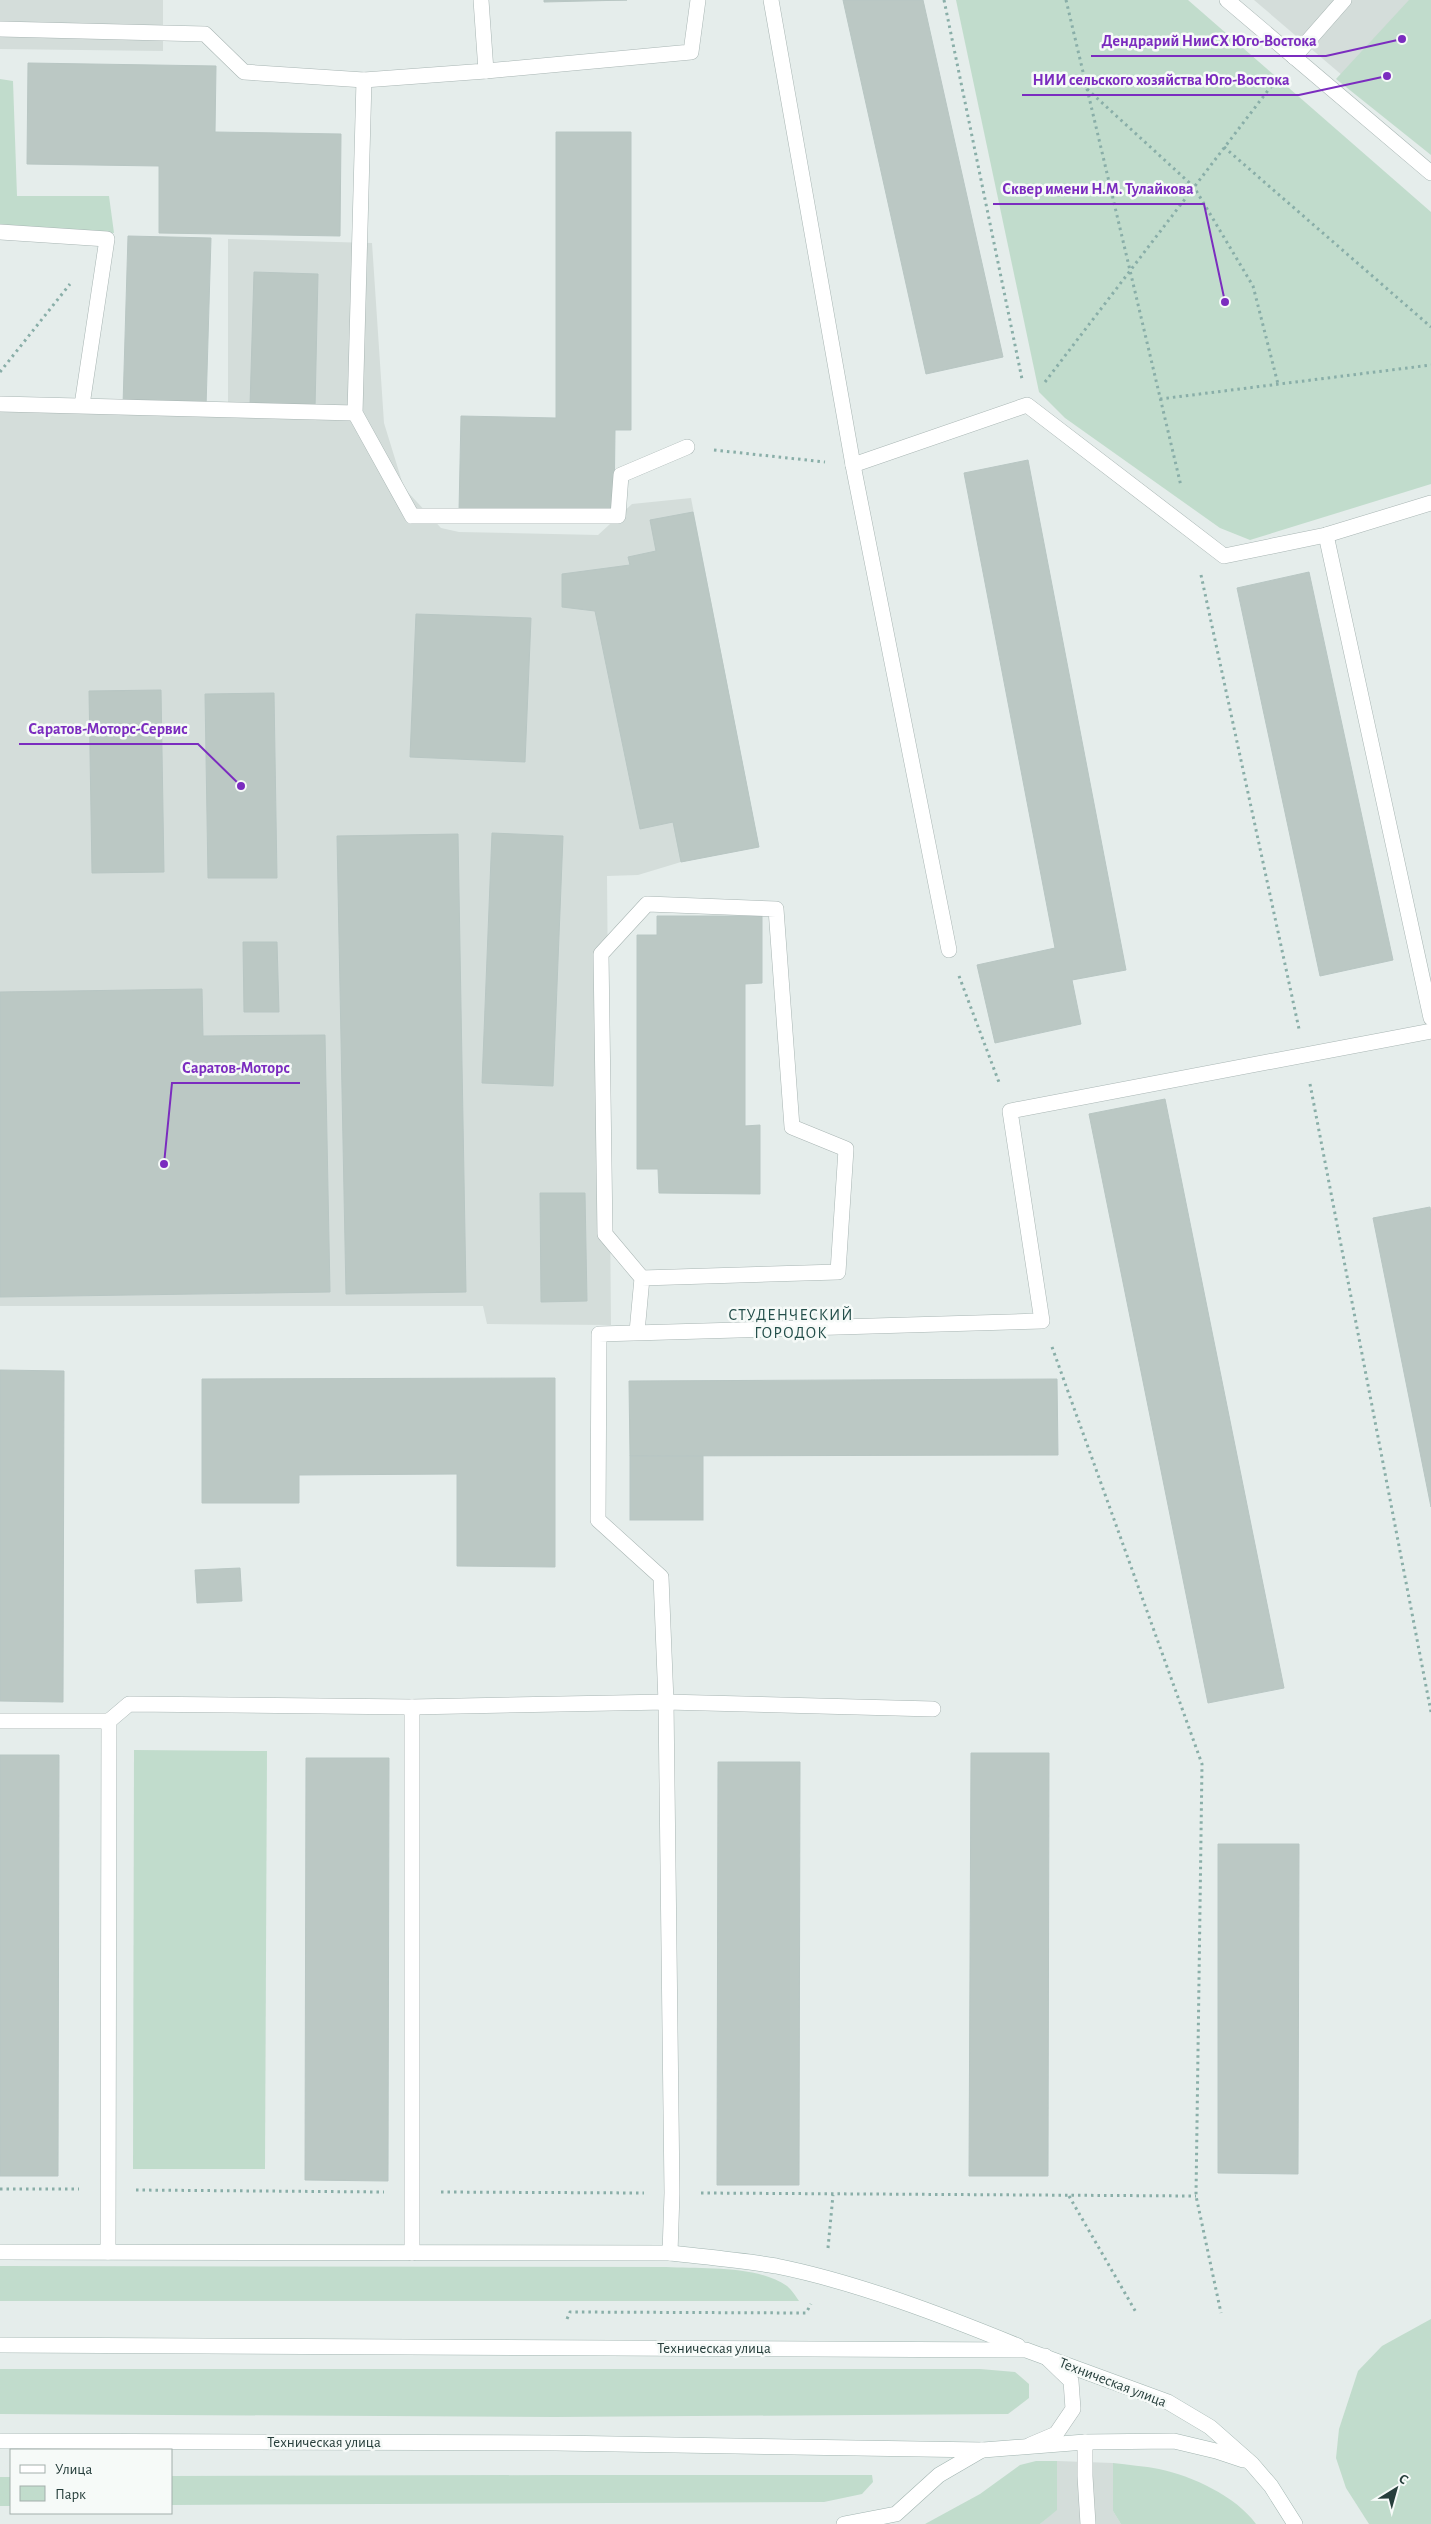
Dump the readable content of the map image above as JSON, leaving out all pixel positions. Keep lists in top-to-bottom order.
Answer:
{
  "streets": {
    "main road": ["Техническая улица"]
  },
  "districts": ["СТУДЕНЧЕСКИЙ ГОРОДОК"],
  "places": [
    "Дендрарий НииСХ Юго-Востока",
    "НИИ сельского хозяйства Юго-Востока",
    "Сквер имени Н.М. Тулайкова",
    "Саратов-Моторс-Сервис",
    "Саратов-Моторс"
  ],
  "legend": ["Улица", "Парк"],
  "north": "top right"
}
